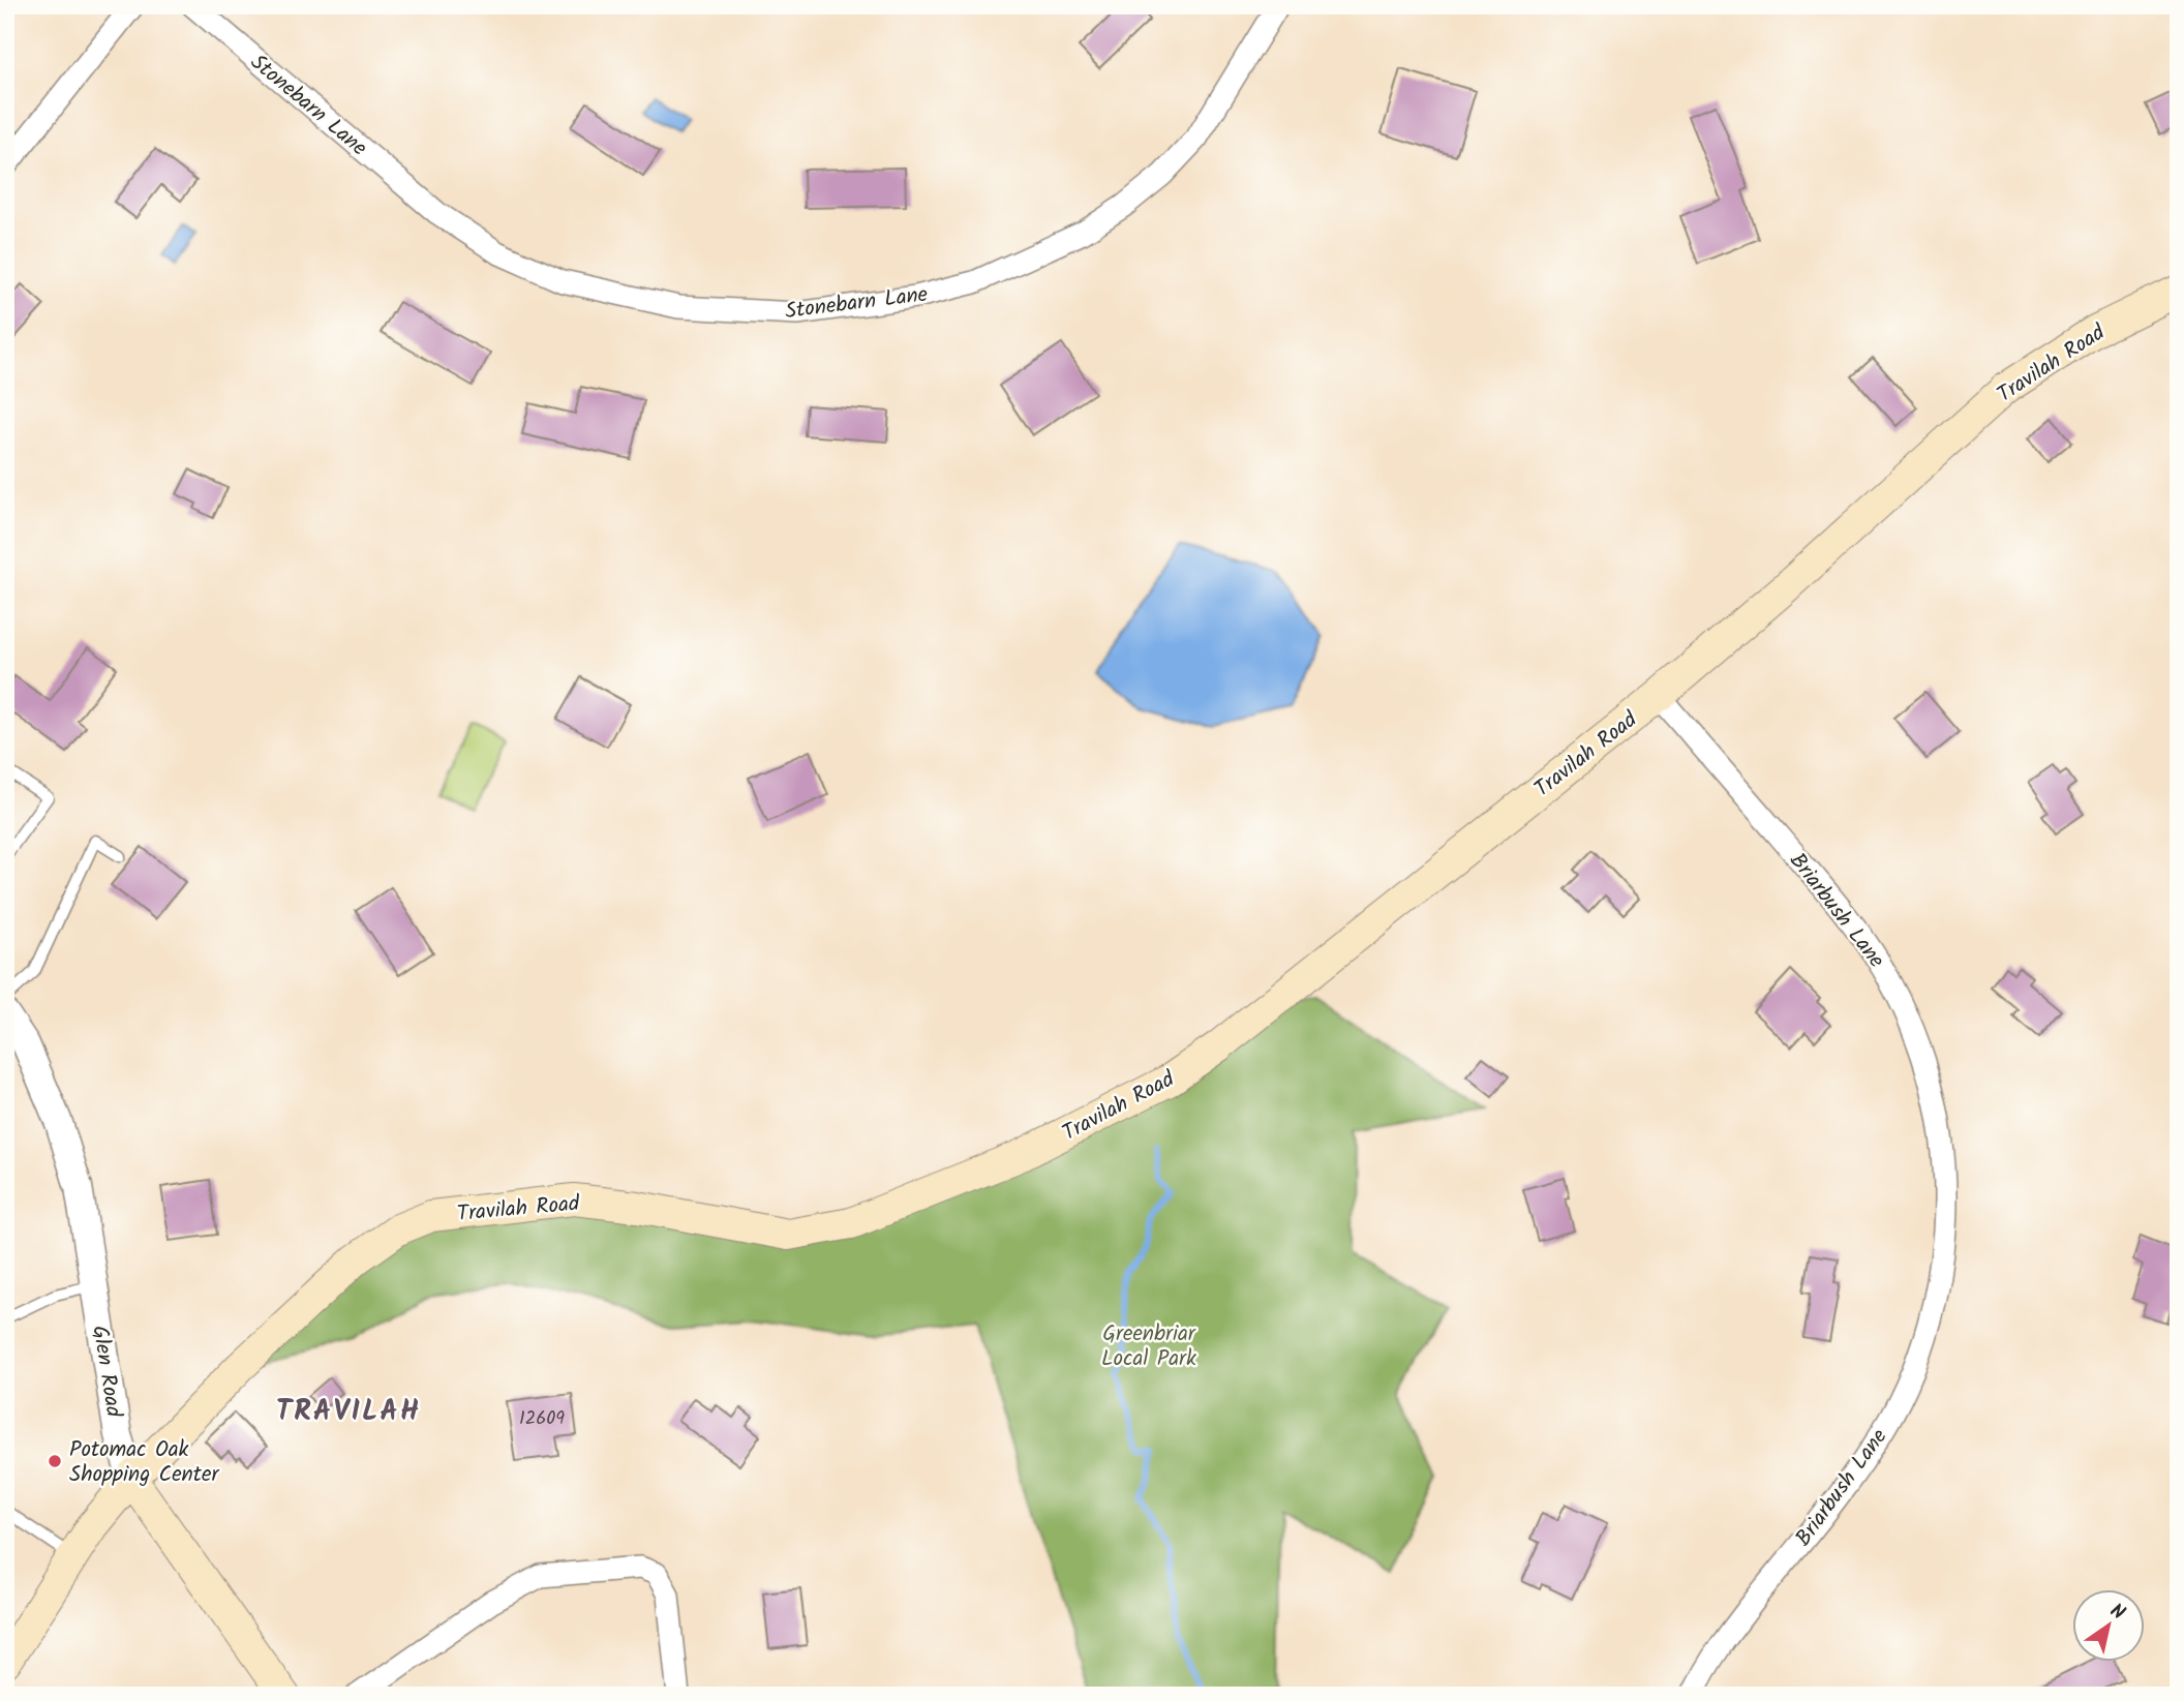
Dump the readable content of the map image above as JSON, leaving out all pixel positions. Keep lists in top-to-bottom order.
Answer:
{
  "streets": {
    "main road": ["Travilah Road", "Glen Road"],
    "street": ["Stonebarn Lane", "Briarbush Lane"]
  },
  "crossings": [
    ["Travilah Road", "Briarbush Lane"],
    ["Travilah Road", "Glen Road"]
  ],
  "districts": ["TRAVILAH"],
  "parks": ["Greenbriar Local Park"],
  "places": ["Potomac Oak Shopping Center"],
  "house_numbers": ["12609"],
  "north": "top right"
}
